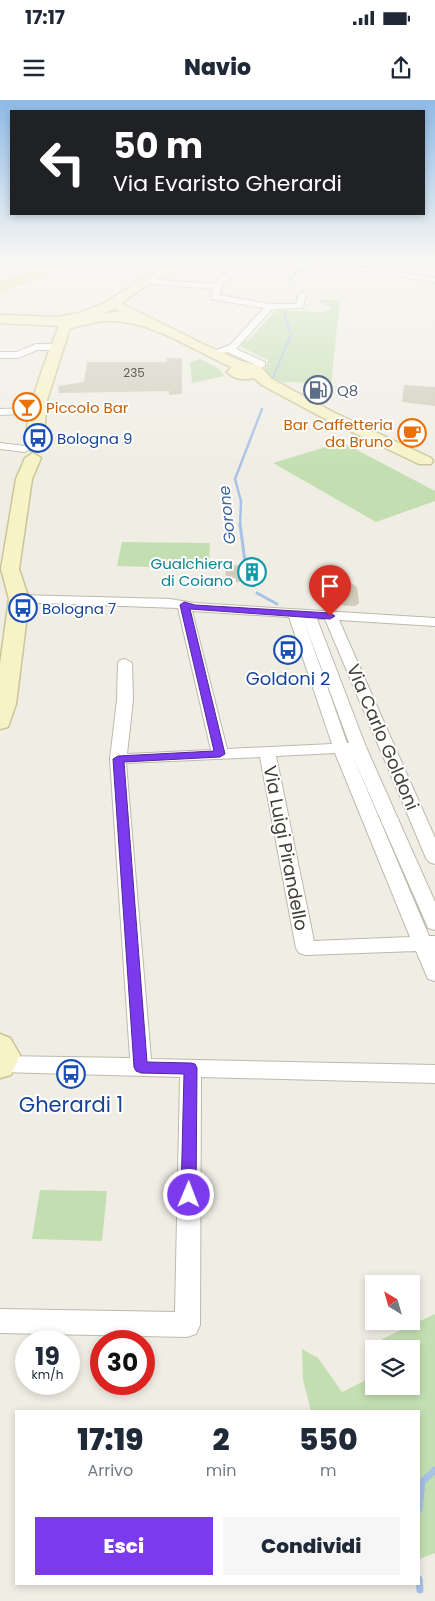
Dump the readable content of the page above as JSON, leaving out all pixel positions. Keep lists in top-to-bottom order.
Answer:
{
  "streets": {
    "street": ["Via Carlo Goldoni", "Via Luigi Pirandello"]
  },
  "crossings": [
    ["Via Carlo Goldoni", "Via Luigi Pirandello"]
  ],
  "water": ["Gorone"],
  "places": {
    "fuel station": ["Q8"],
    "bar": ["Piccolo Bar"],
    "cafe": ["Bar Caffetteria da Bruno"],
    "bus stop": [
      "Bologna 9",
      "Bologna 7",
      "Goldoni 2",
      "Gherardi 1"
    ],
    "building": ["Gualchiera di Coiano"]
  },
  "house_numbers": ["235"],
  "north": "top left",
  "page": {
    "status": "17:17",
    "header": "Navio",
    "turn": ["50 m", "Via Evaristo Gherardi"],
    "speed": "19 km/h",
    "limit": "30",
    "eta": [
      "17:19",
      "Arrivo",
      "2",
      "min",
      "550",
      "m"
    ],
    "buttons": ["Esci", "Condividi"]
  }
}
